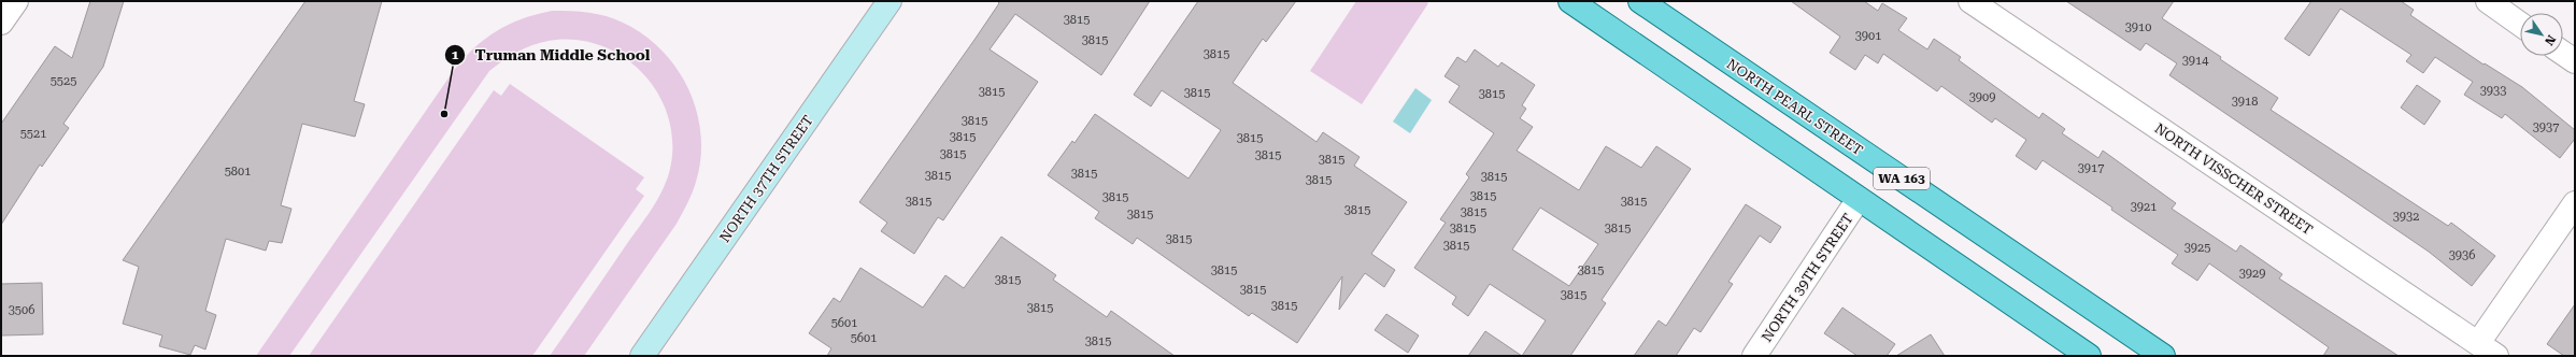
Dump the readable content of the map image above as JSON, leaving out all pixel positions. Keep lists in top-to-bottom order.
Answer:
{
  "streets": {
    "main road": ["NORTH PEARL STREET", "WA 163"],
    "street": ["NORTH 37TH STREET", "NORTH VISSCHER STREET", "NORTH 39TH STREET"]
  },
  "crossings": [
    ["WA 163", "NORTH 39TH STREET"]
  ],
  "places": ["Truman Middle School"],
  "house_numbers": [
    "3815",
    "3910",
    "3901",
    "3815",
    "3815",
    "3914",
    "5525",
    "3933",
    "3815",
    "3815",
    "3815",
    "3909",
    "3918",
    "3815",
    "3937",
    "5521",
    "3815",
    "3815",
    "3815",
    "3815",
    "3815",
    "3917",
    "5801",
    "3815",
    "3815",
    "3815",
    "3815",
    "3815",
    "3815",
    "3815",
    "3815",
    "3921",
    "3815",
    "3815",
    "3815",
    "3932",
    "3815",
    "3815",
    "3815",
    "3815",
    "3925",
    "3936",
    "3815",
    "3815",
    "3929",
    "3815",
    "3815",
    "3815",
    "3815",
    "3815",
    "3506",
    "5601",
    "5601",
    "3815"
  ],
  "north": "bottom right"
}
